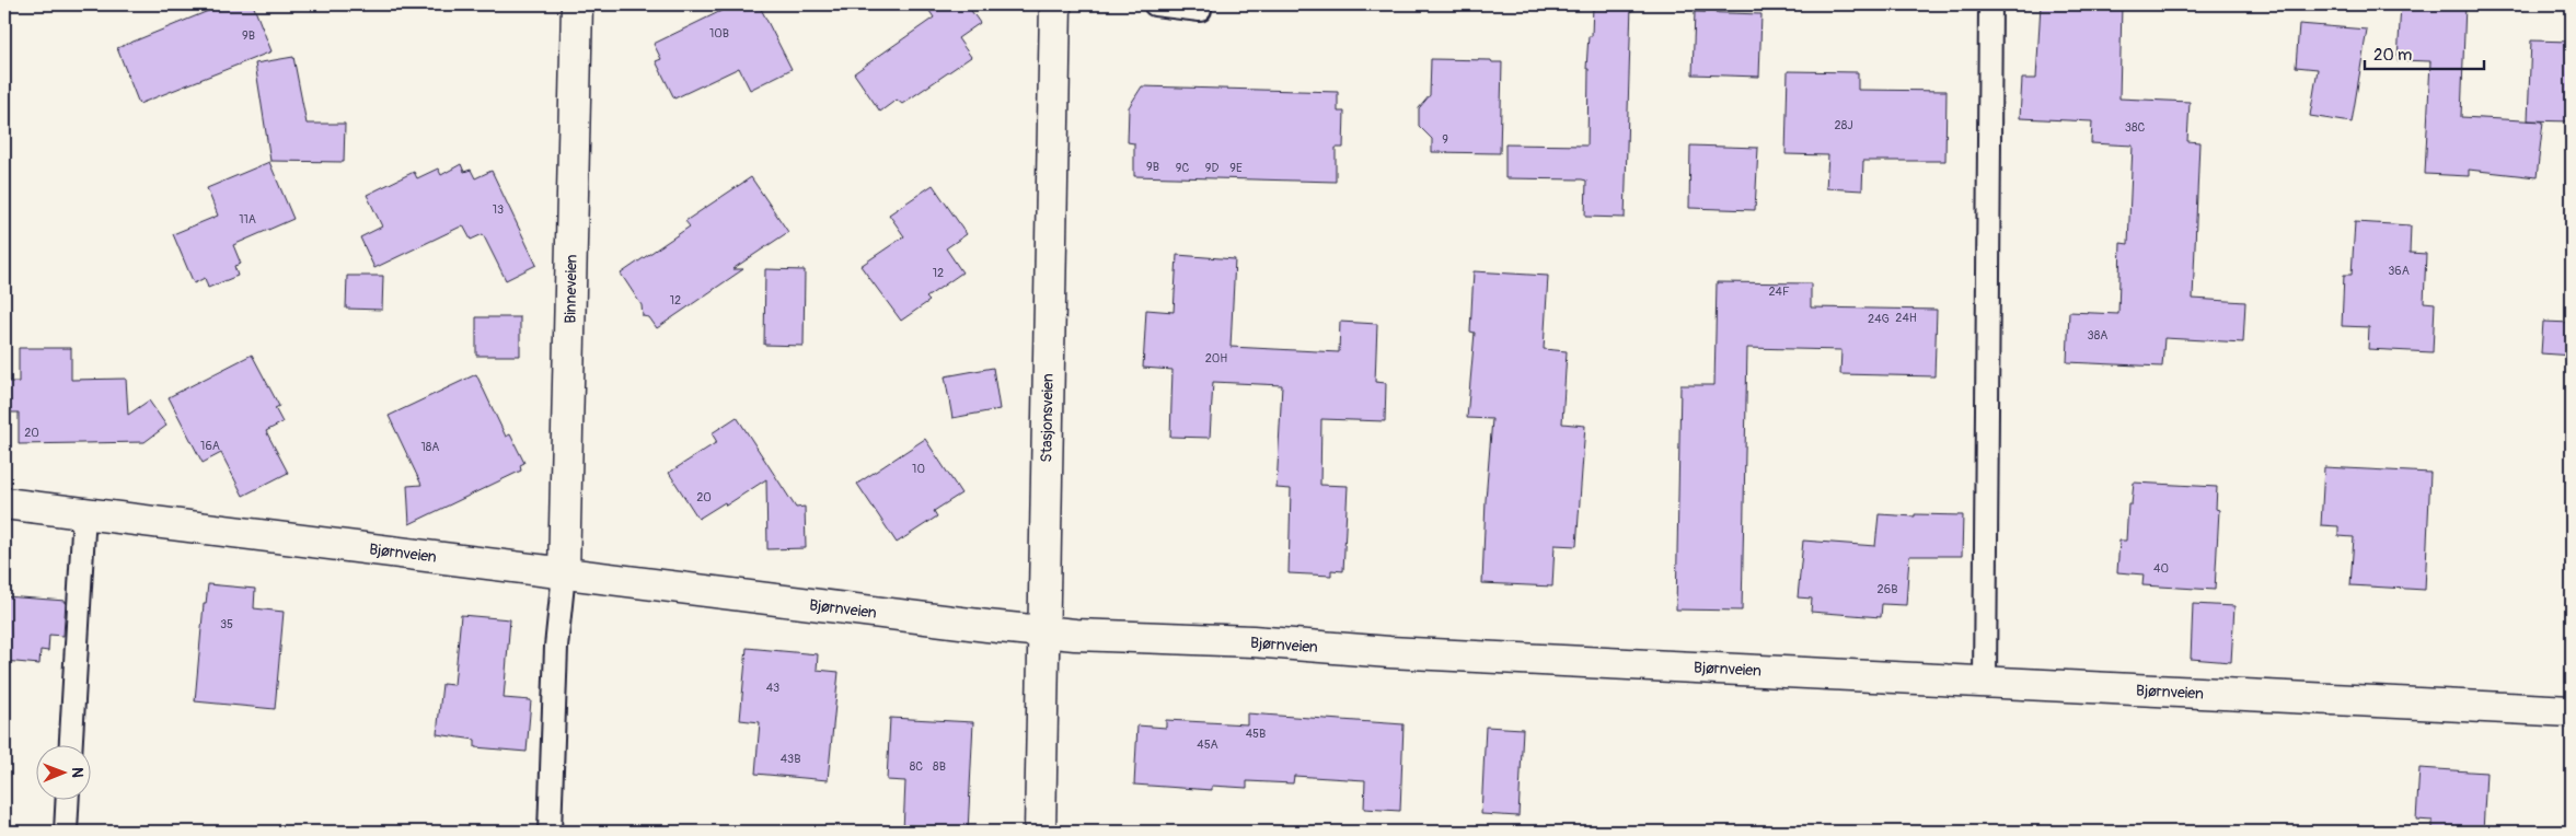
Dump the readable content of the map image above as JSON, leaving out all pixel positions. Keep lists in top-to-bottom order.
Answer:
{
  "streets": {
    "street": ["Binneveien", "Stasjonsveien", "Bjørnveien"]
  },
  "crossings": [
    ["Binneveien", "Bjørnveien"],
    ["Stasjonsveien", "Bjørnveien"]
  ],
  "house_numbers": [
    "10B",
    "9B",
    "28J",
    "38C",
    "9",
    "9B",
    "9C",
    "9D",
    "9E",
    "13",
    "11A",
    "36A",
    "12",
    "24F",
    "12",
    "24H",
    "24G",
    "38A",
    "20H",
    "20",
    "16A",
    "18A",
    "10",
    "20",
    "40",
    "26B",
    "35",
    "43",
    "45B",
    "45A",
    "43B",
    "8C",
    "8B"
  ],
  "scale_bar": "20 m",
  "north": "right"
}
